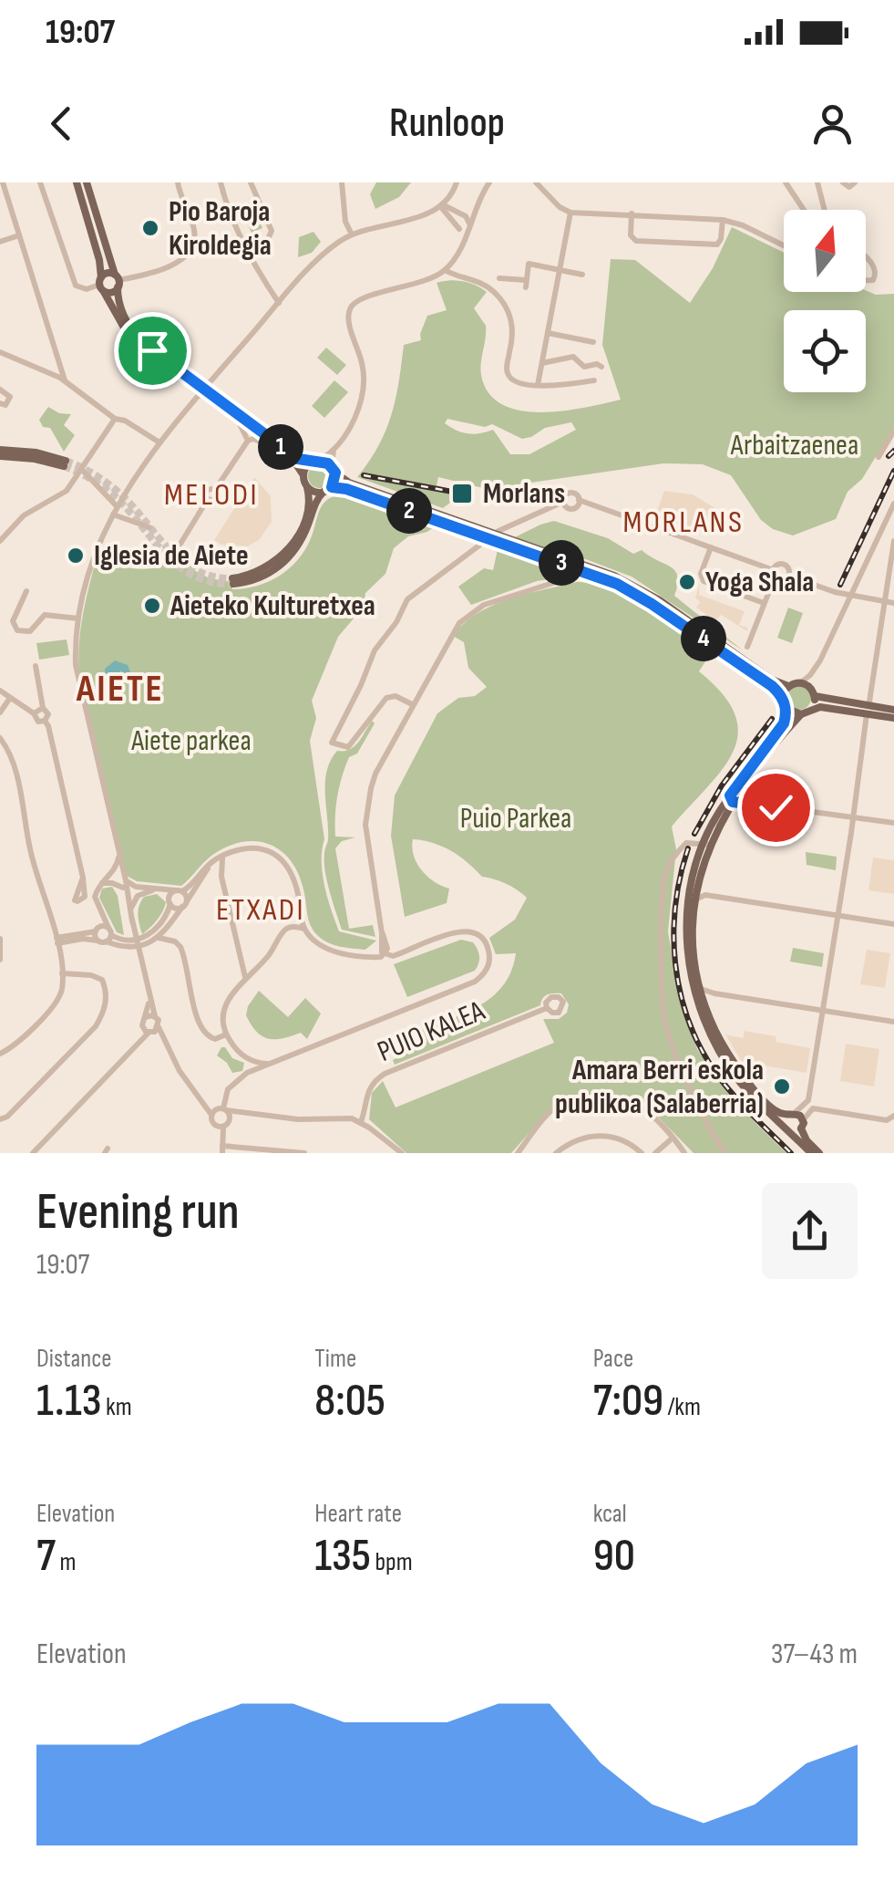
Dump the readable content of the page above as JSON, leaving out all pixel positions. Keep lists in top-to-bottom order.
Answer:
{
  "streets": {
    "street": ["PUIO KALEA"]
  },
  "districts": [
    "MELODI",
    "MORLANS",
    "AIETE",
    "ETXADI"
  ],
  "parks": ["Arbaitzaenea", "Aiete parkea", "Puio Parkea"],
  "places": {
    "other": [
      "Pio Baroja Kiroldegia",
      "Iglesia de Aiete",
      "Yoga Shala",
      "Aieteko Kulturetxea",
      "Amara Berri eskola publikoa (Salaberria)"
    ],
    "transit": ["Morlans"]
  },
  "north": "top",
  "page": {
    "status": "19:07",
    "header": "Runloop",
    "pins": [
      "1",
      "2",
      "3",
      "4"
    ],
    "heading": ["Evening run", "19:07"],
    "stats": [
      ["Distance", "1.13 km"],
      ["Time", "8:05"],
      ["Pace", "7:09 /km"],
      ["Elevation", "7 m"],
      ["Heart rate", "135 bpm"],
      ["kcal", "90"]
    ],
    "chart": ["Elevation", "37–43 m"]
  }
}
